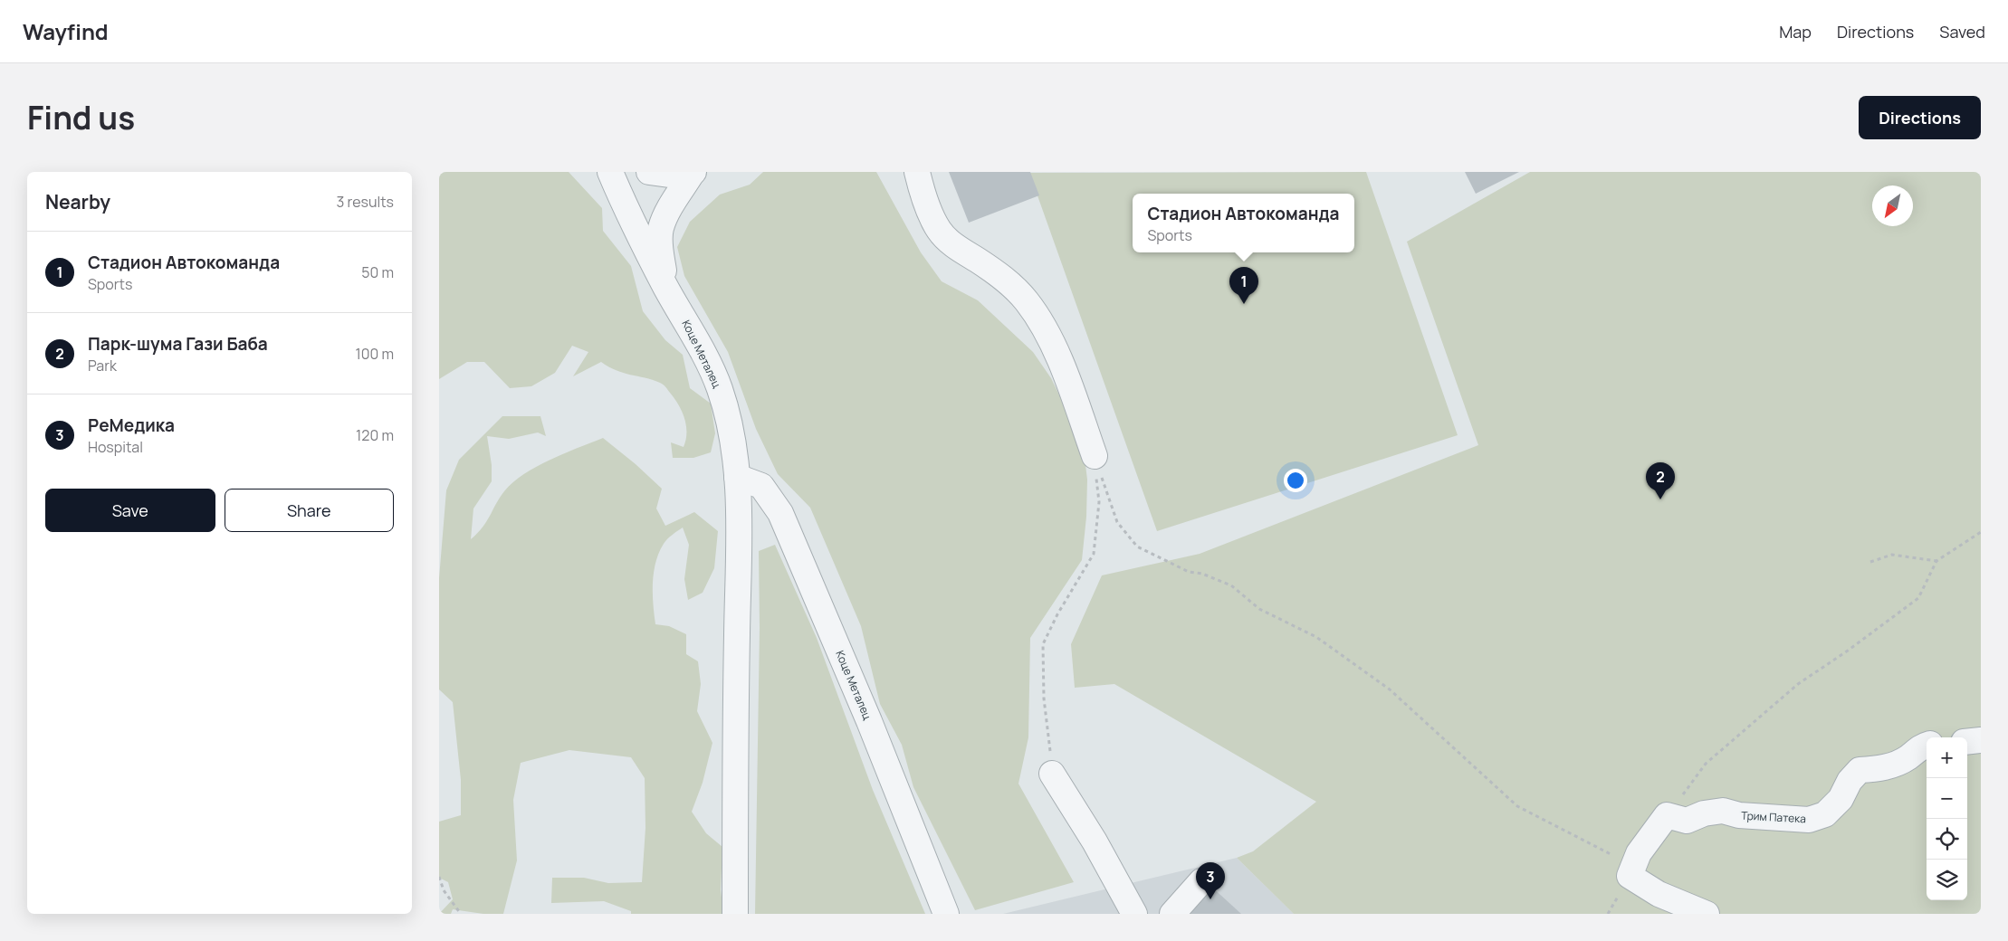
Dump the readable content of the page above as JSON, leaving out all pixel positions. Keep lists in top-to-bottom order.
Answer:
{
  "streets": {
    "street": ["Коце Металец", "Трим Патека"]
  },
  "north": "bottom left",
  "page": {
    "header": "Wayfind",
    "nav": ["Map", "Directions", "Saved"],
    "title": "Find us",
    "buttons": [
      "Directions",
      ["Save", "Share"]
    ],
    "heading": ["Nearby", "3 results"],
    "popup": ["Стадион Автокоманда", "Sports"],
    "list": [
      {
        "mark": "1",
        "name": "Стадион Автокоманда",
        "note": "Sports",
        "value": "50 m"
      },
      {
        "mark": "2",
        "name": "Парк-шума Гази Баба",
        "note": "Park",
        "value": "100 m"
      },
      {
        "mark": "3",
        "name": "РеМедика",
        "note": "Hospital",
        "value": "120 m"
      }
    ],
    "pins": ["1", "2", "3"],
    "map_buttons": ["+", "−"]
  }
}
